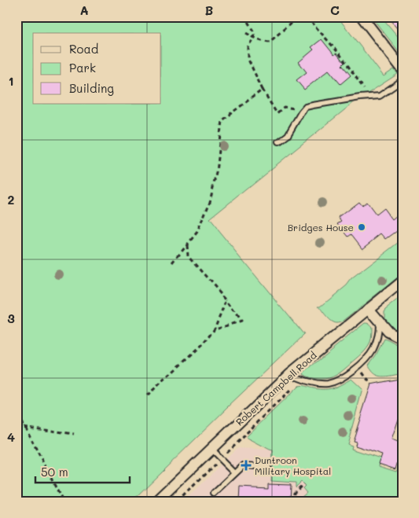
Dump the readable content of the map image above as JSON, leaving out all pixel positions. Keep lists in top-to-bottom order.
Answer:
{
  "streets": {
    "street": ["Robert Campbell Road"]
  },
  "places": {
    "other": ["Bridges House"],
    "health": ["Duntroon Military Hospital"]
  },
  "legend": ["Road", "Park", "Building"],
  "scale_bar": "50 m",
  "grid": {
    "columns": ["A", "B", "C"],
    "rows": [
      "1",
      "2",
      "3",
      "4"
    ]
  }
}
